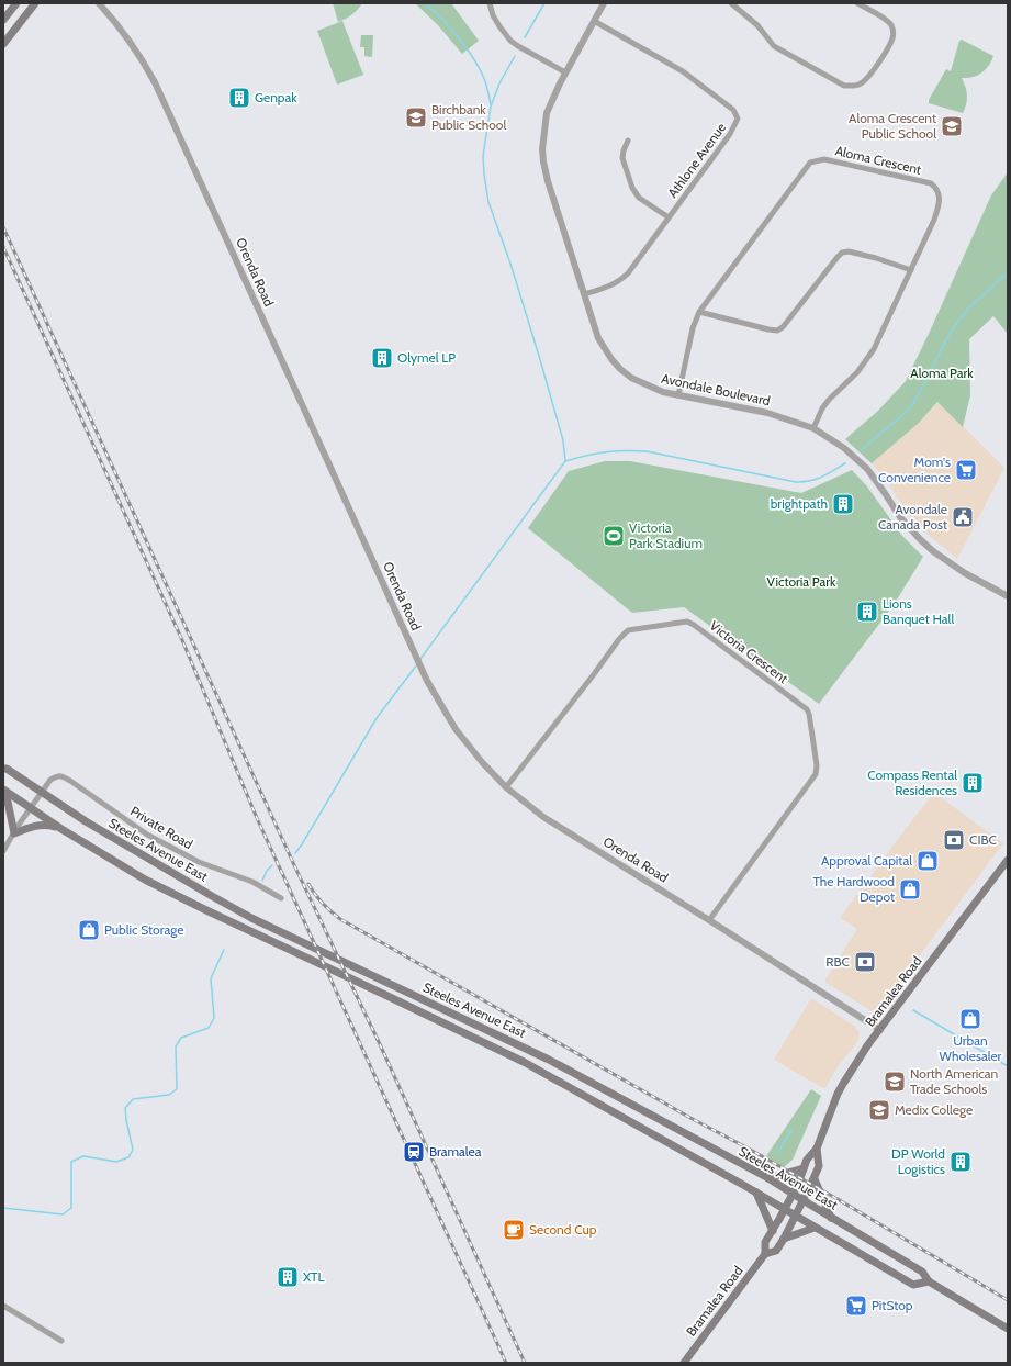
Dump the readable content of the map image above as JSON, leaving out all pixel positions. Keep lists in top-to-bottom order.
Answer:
{
  "streets": {
    "main road": ["Steeles Avenue East", "Bramalea Road"],
    "street": [
      "Athlone Avenue",
      "Aloma Crescent",
      "Orenda Road",
      "Avondale Boulevard",
      "Victoria Crescent",
      "Private Road"
    ]
  },
  "crossings": [
    ["Athlone Avenue", "Avondale Boulevard"],
    ["Aloma Crescent", "Avondale Boulevard"],
    ["Orenda Road", "Victoria Crescent"],
    ["Orenda Road", "Bramalea Road"],
    ["Private Road", "Steeles Avenue East"],
    ["Steeles Avenue East", "Bramalea Road"]
  ],
  "parks": ["Aloma Park", "Victoria Park"],
  "places": {
    "building": [
      "Genpak",
      "Olymel LP",
      "brightpath",
      "Lions Banquet Hall",
      "Compass Rental Residences",
      "DP World Logistics",
      "XTL"
    ],
    "school or university": [
      "Birchbank Public School",
      "Aloma Crescent Public School",
      "North American Trade Schools",
      "Medix College"
    ],
    "supermarket": ["Mom's Convenience", "PitStop"],
    "public building": ["Avondale Canada Post"],
    "sports": ["Victoria Park Stadium"],
    "bank": ["CIBC", "RBC"],
    "shop": [
      "Approval Capital",
      "The Hardwood Depot",
      "Public Storage",
      "Urban Wholesaler"
    ],
    "station": ["Bramalea"],
    "cafe": ["Second Cup"]
  }
}
